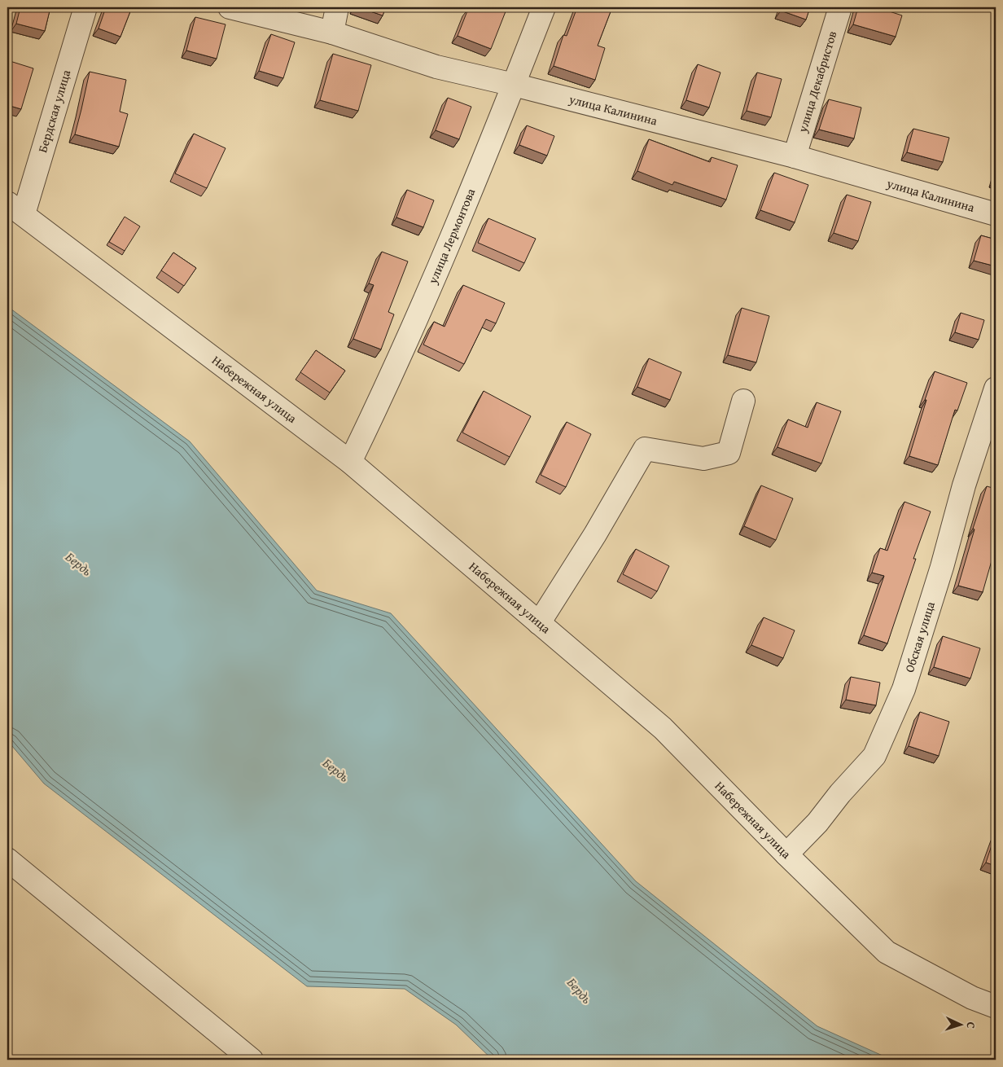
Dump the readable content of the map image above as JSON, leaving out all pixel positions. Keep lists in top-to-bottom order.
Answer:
{
  "streets": {
    "street": [
      "улица Декабристов",
      "улица Калинина",
      "Бердская улица",
      "улица Лермонтова",
      "Набережная улица",
      "Обская улица"
    ]
  },
  "crossings": [
    ["улица Декабристов", "улица Калинина"],
    ["улица Калинина", "улица Лермонтова"],
    ["Бердская улица", "Набережная улица"],
    ["улица Лермонтова", "Набережная улица"],
    ["Набережная улица", "Обская улица"]
  ],
  "water": ["Бердь"],
  "north": "right"
}
